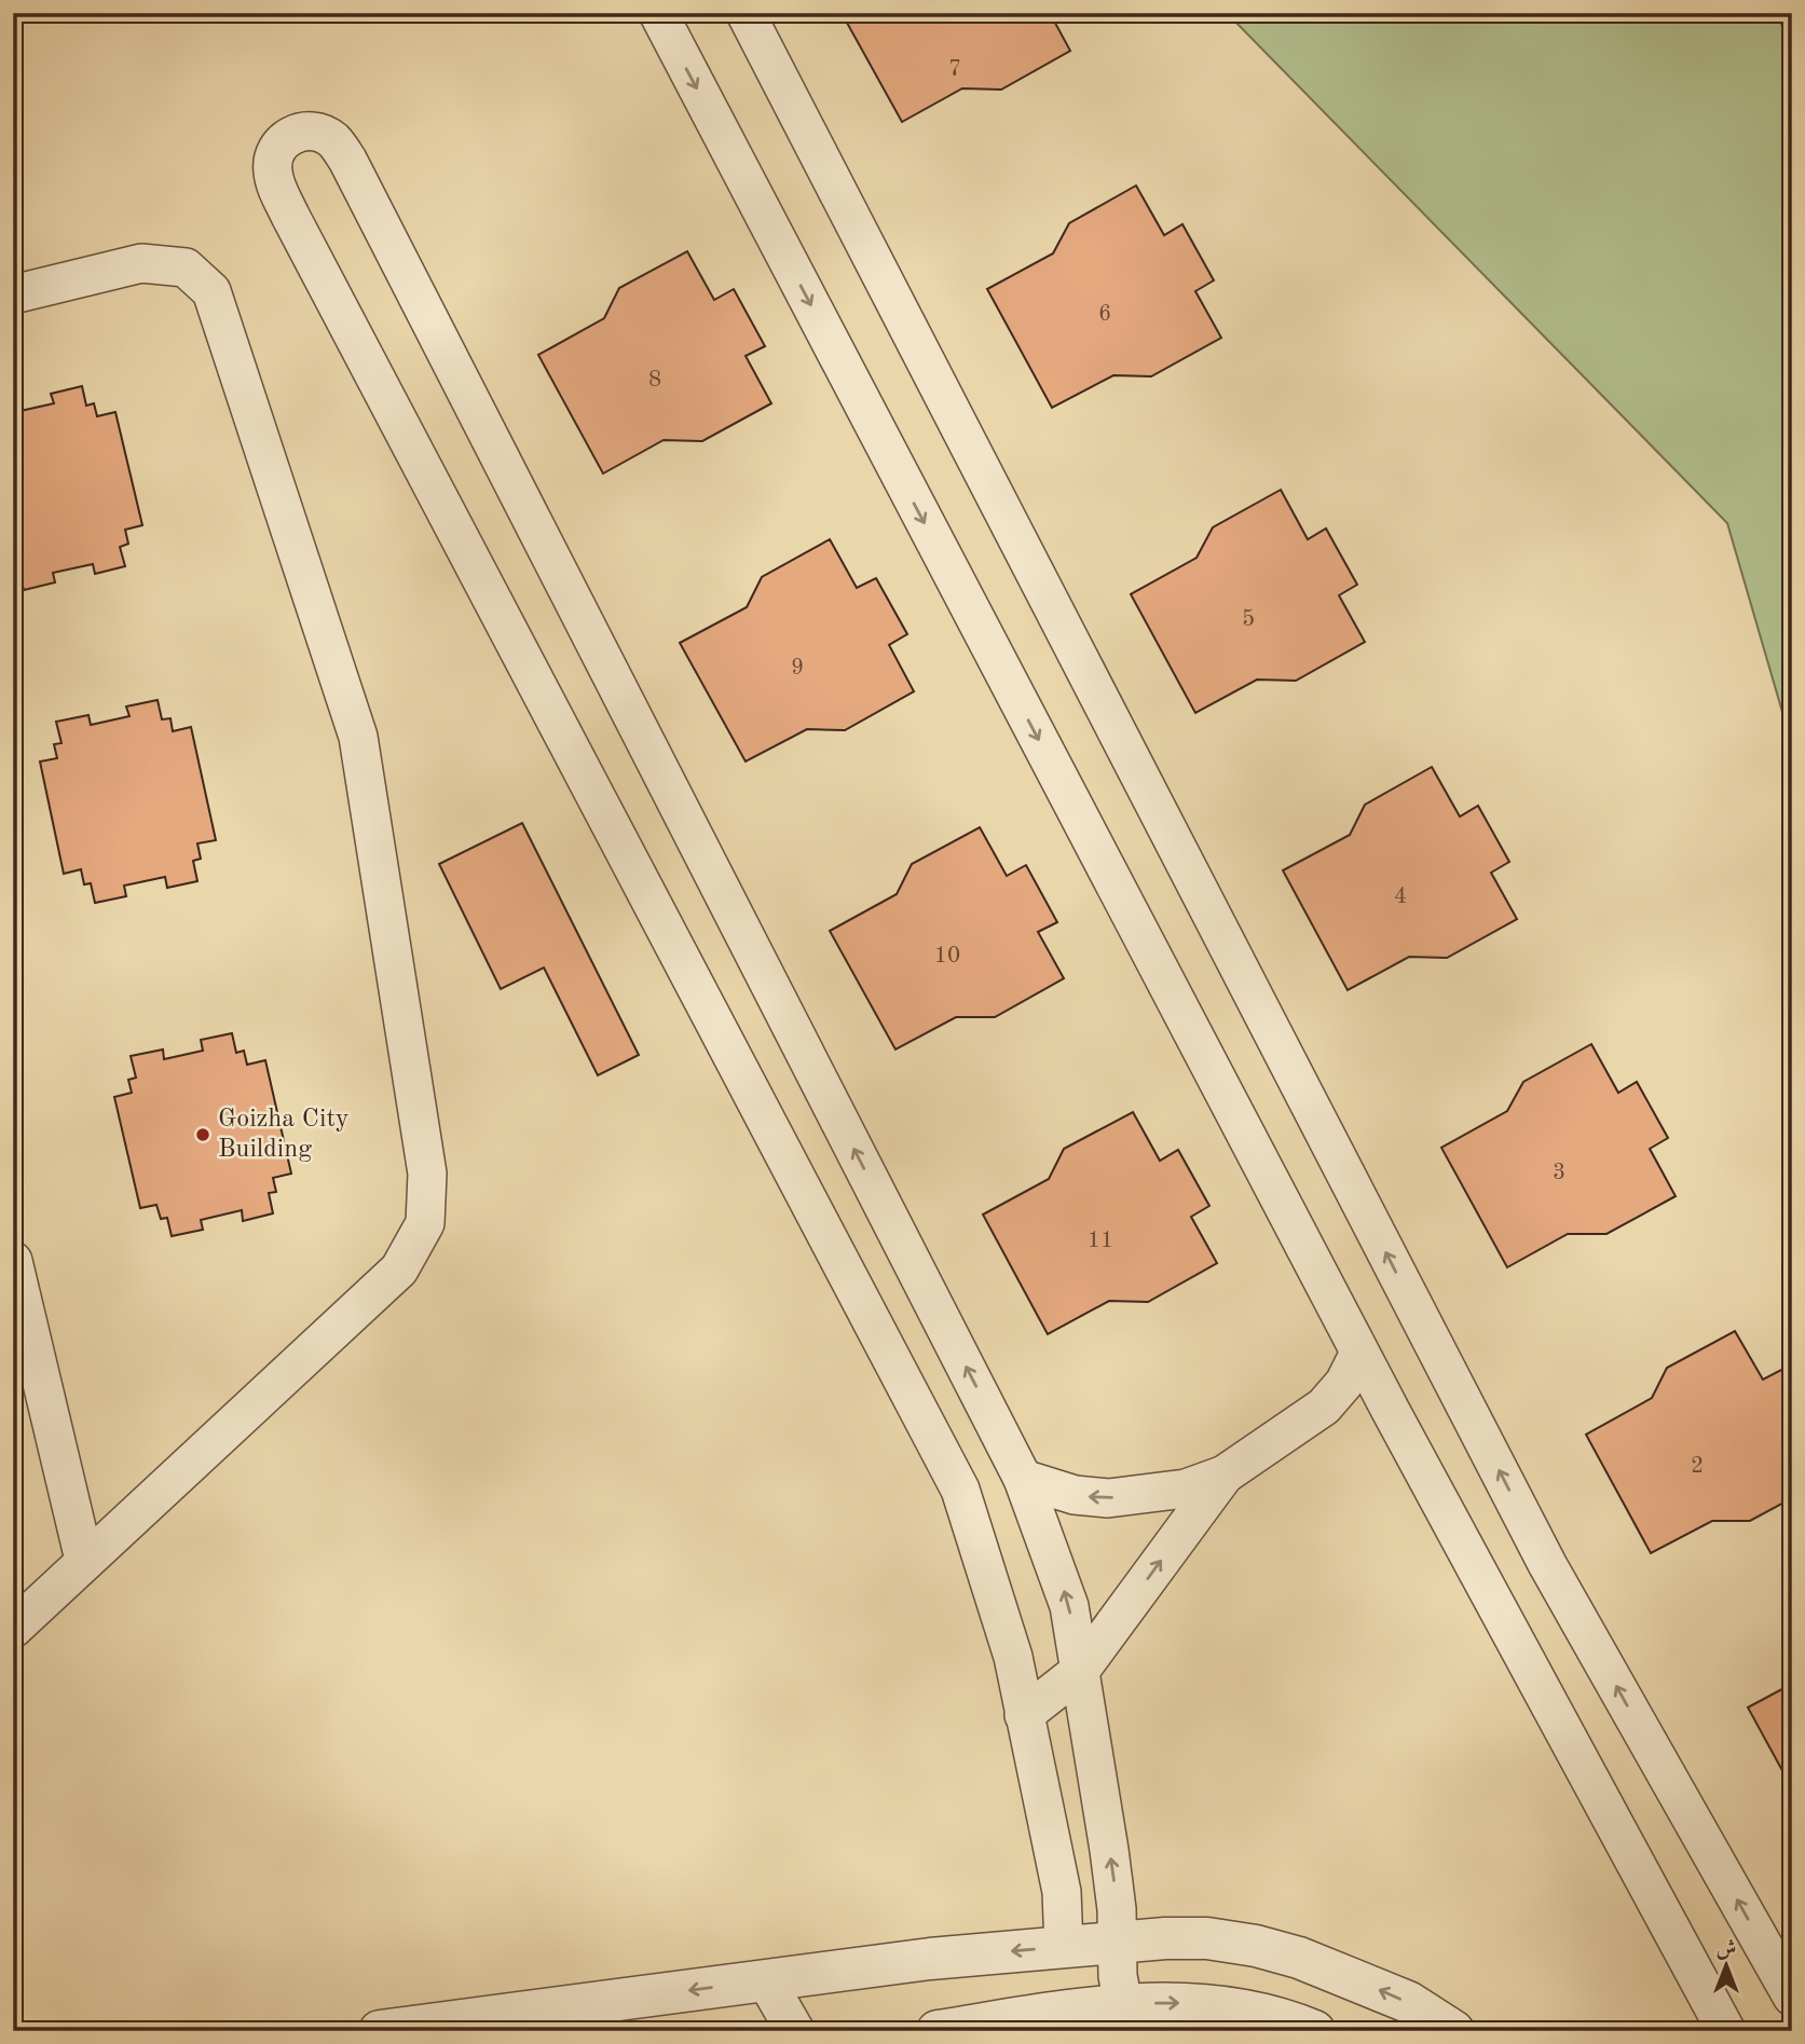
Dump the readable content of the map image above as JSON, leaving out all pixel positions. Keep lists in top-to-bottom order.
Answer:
{
  "places": ["Goizha City Building"],
  "house_numbers": [
    "7",
    "6",
    "8",
    "5",
    "9",
    "4",
    "10",
    "3",
    "11",
    "2"
  ],
  "north": "top"
}
